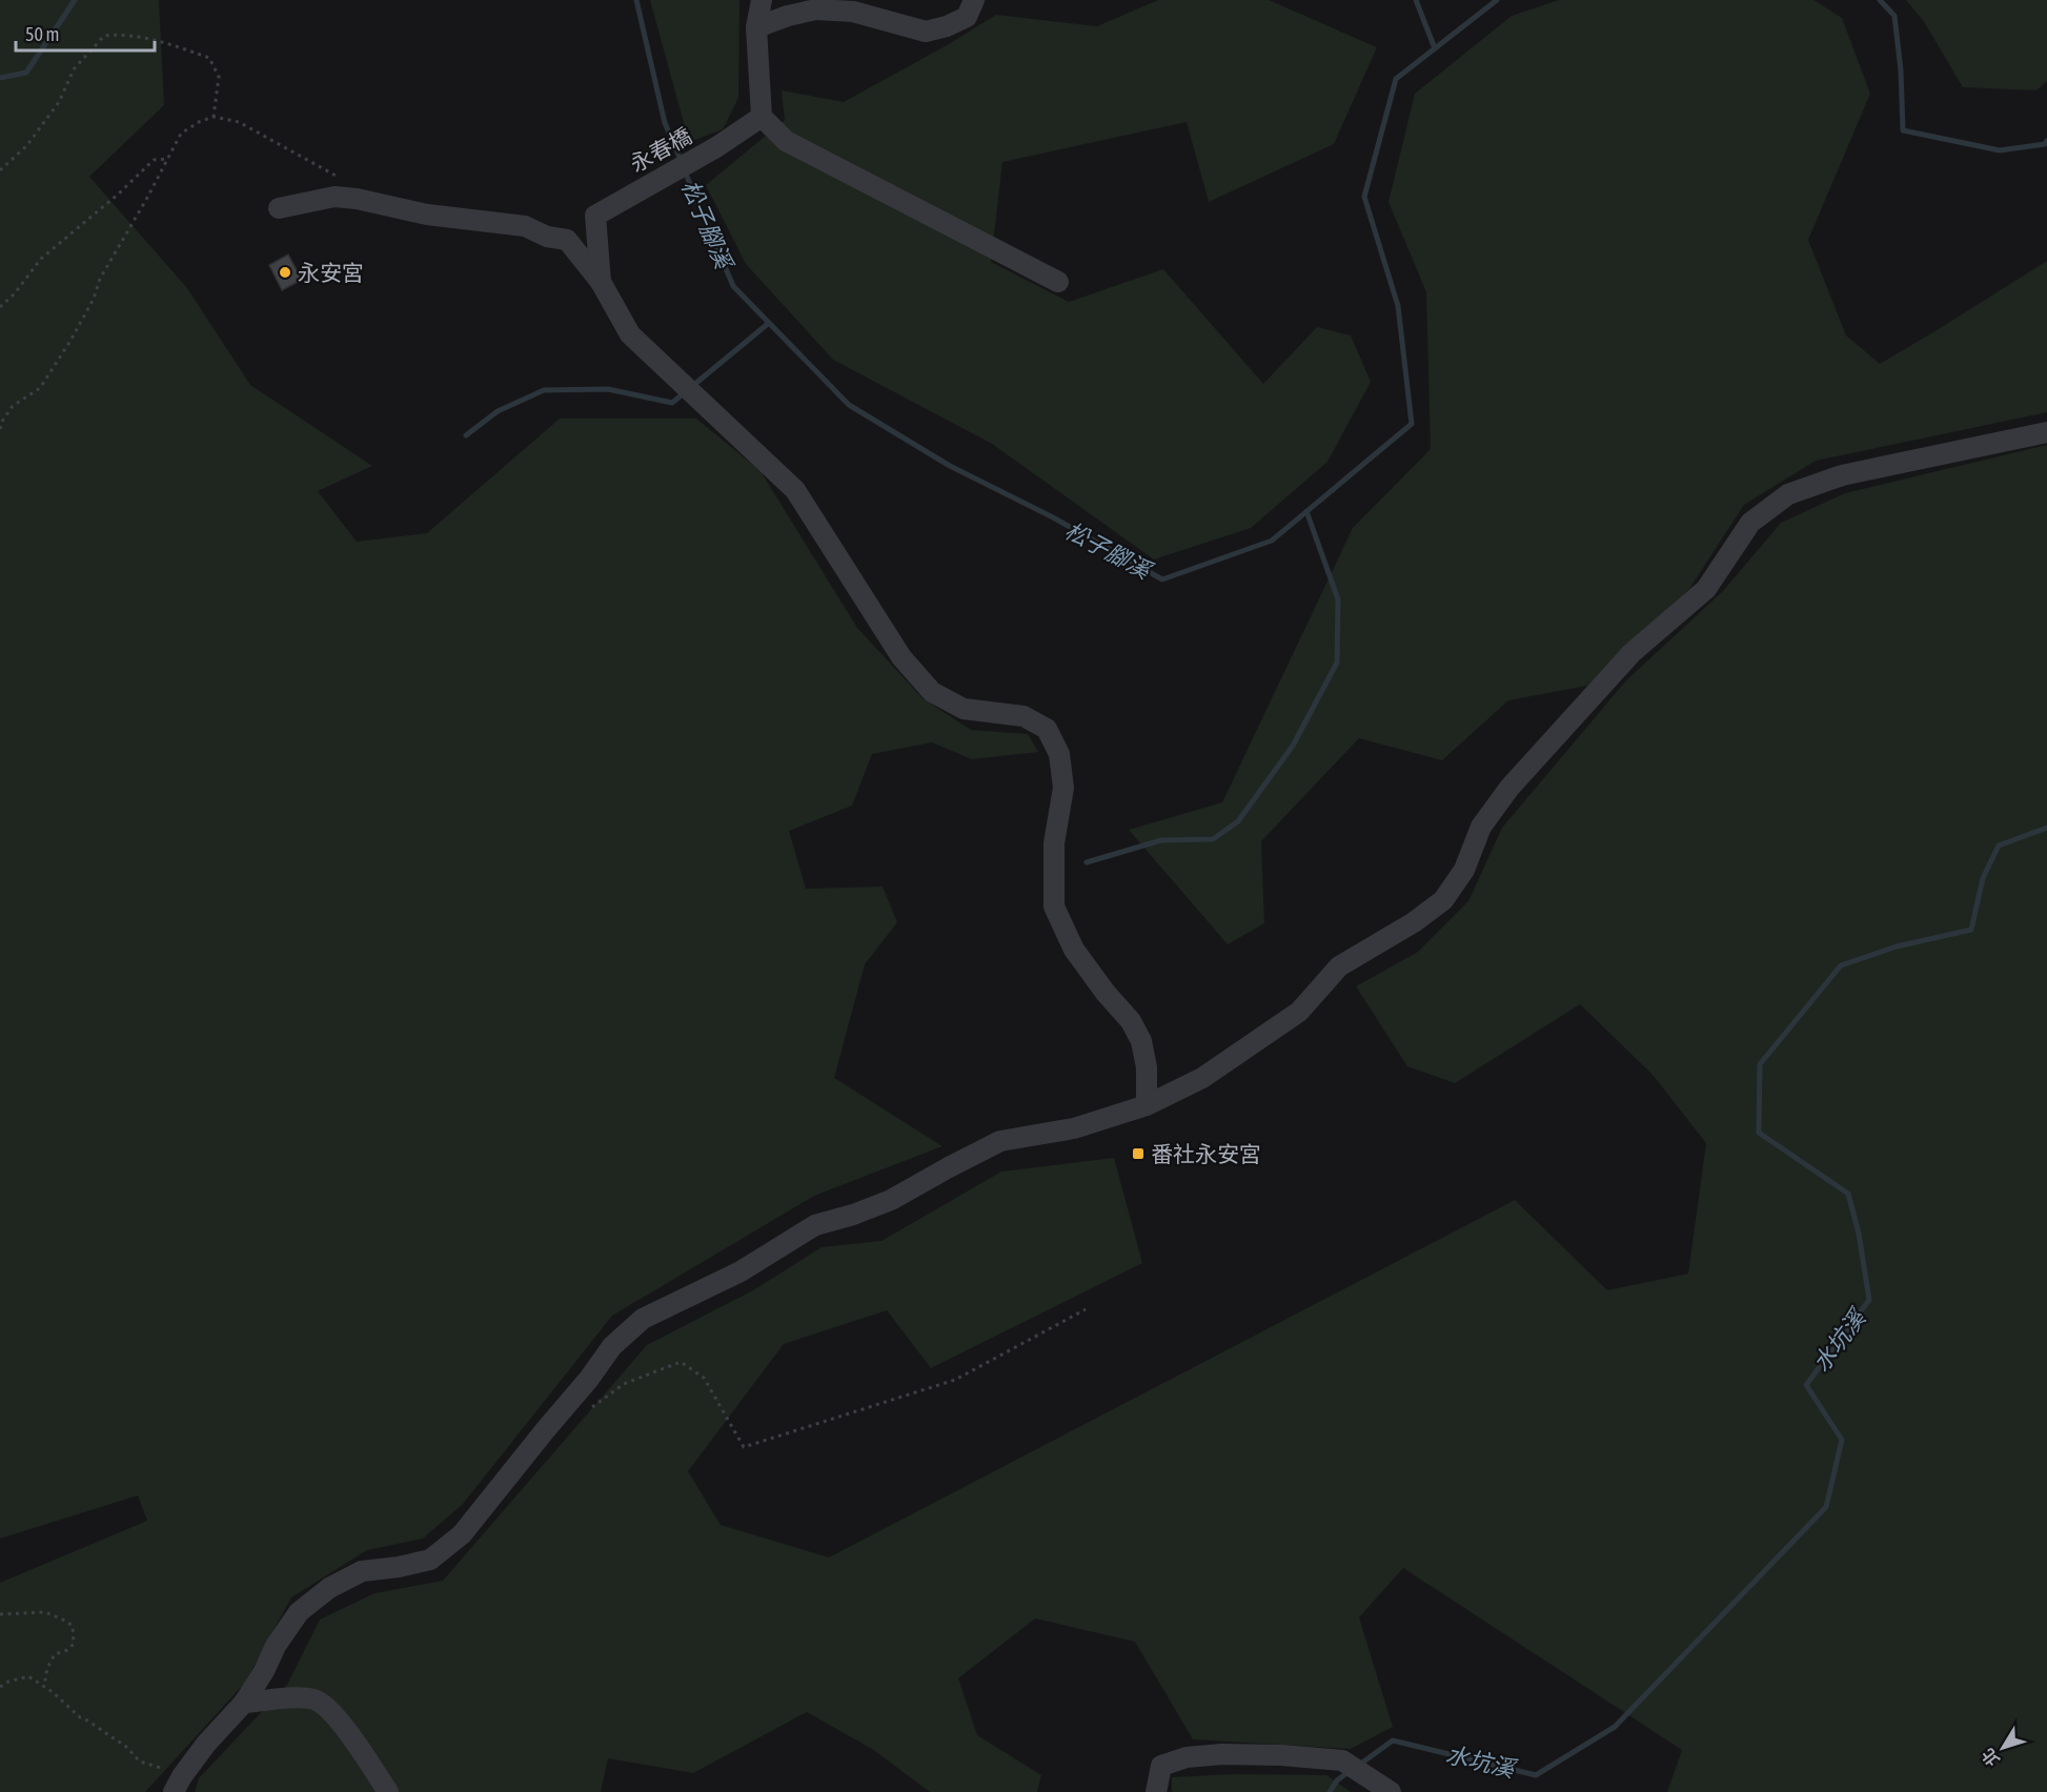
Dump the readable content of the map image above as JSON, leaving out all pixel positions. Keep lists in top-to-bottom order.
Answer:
{
  "streets": {
    "street": ["永春橋"]
  },
  "water": ["松子腳溪", "水坑溪"],
  "places": {
    "other": ["永安宮"],
    "transit": ["番社永安宮"]
  },
  "scale_bar": "50 m",
  "north": "bottom left"
}
